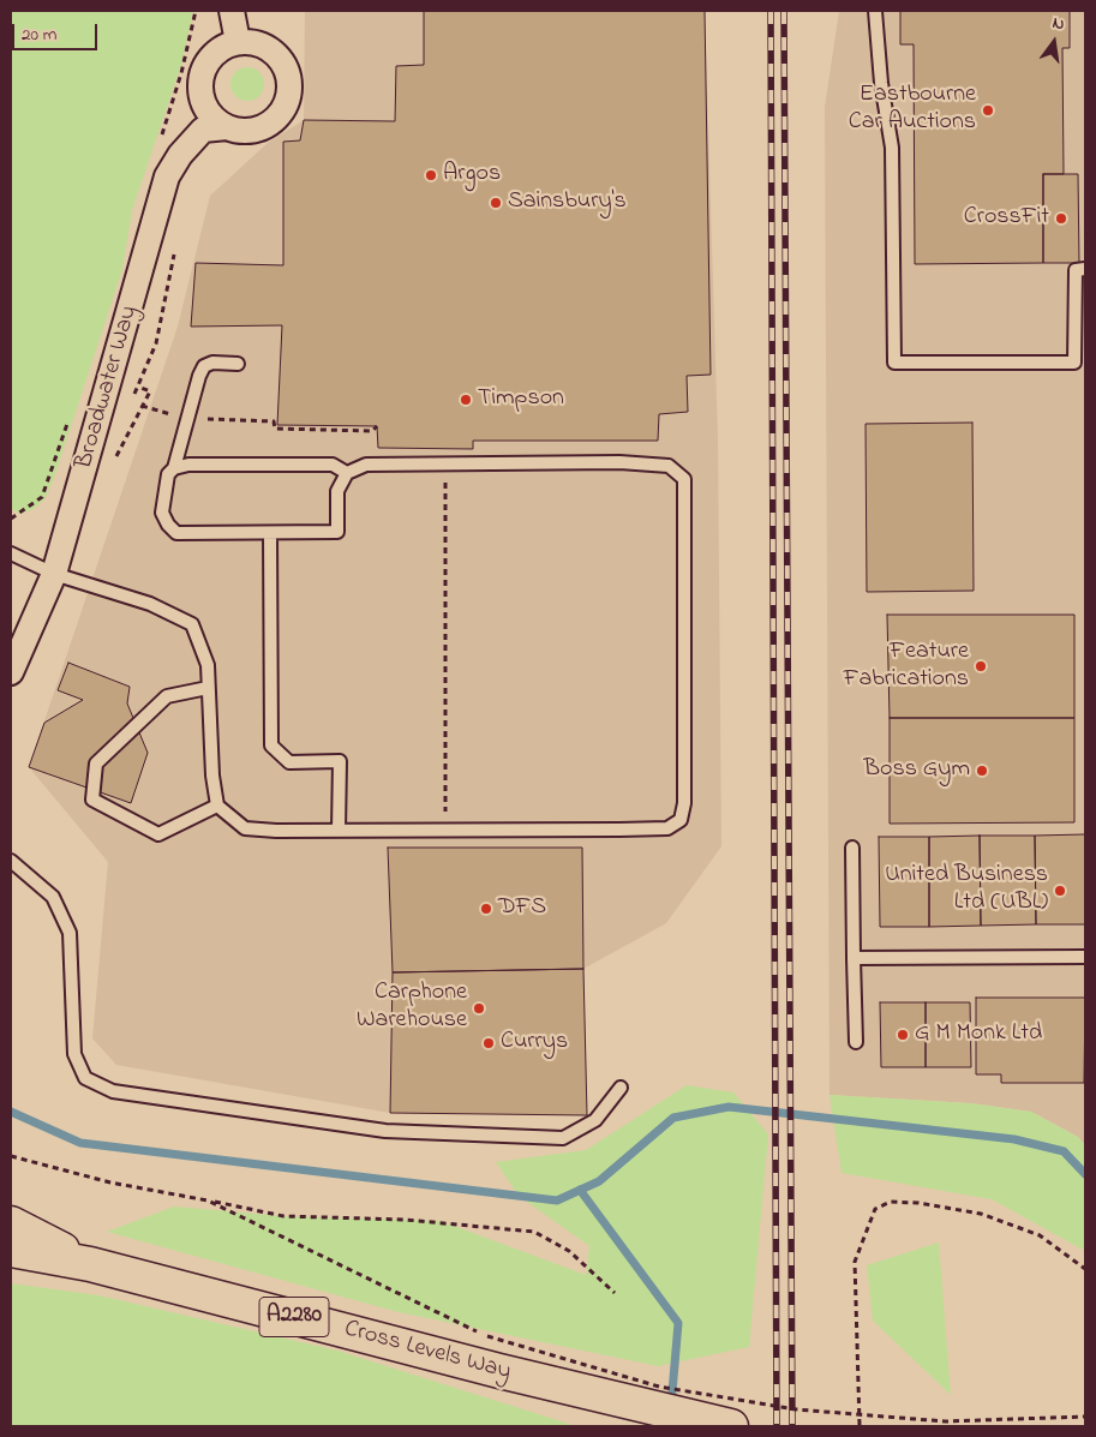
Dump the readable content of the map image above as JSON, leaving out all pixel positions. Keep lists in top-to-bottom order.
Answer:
{
  "streets": {
    "main road": ["A2280", "Cross Levels Way"],
    "street": ["Broadwater Way"]
  },
  "places": [
    "Eastbourne Car Auctions",
    "Argos",
    "Sainsbury's",
    "CrossFit",
    "Timpson",
    "Feature Fabrications",
    "Boss Gym",
    "United Business Ltd (UBL)",
    "DFS",
    "Carphone Warehouse",
    "G M Monk Ltd",
    "Currys"
  ],
  "scale_bar": "20 m",
  "north": "top"
}
